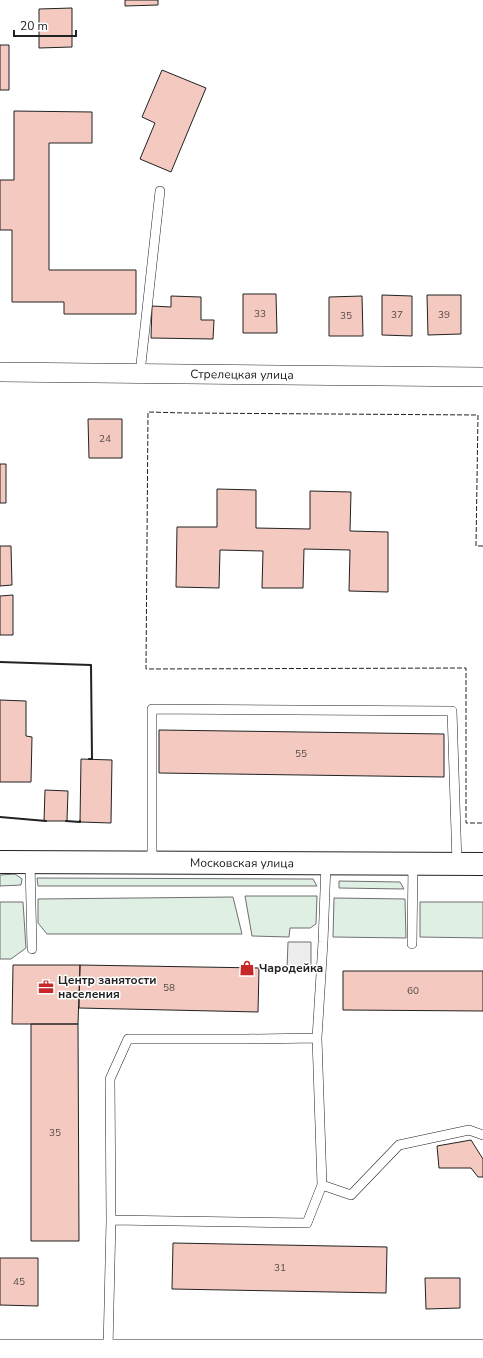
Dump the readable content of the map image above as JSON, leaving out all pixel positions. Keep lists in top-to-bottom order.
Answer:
{
  "streets": {
    "street": ["Стрелецкая улица", "Московская улица"]
  },
  "places": {
    "shop": ["Чародейка"],
    "office": ["Центр занятости населения"]
  },
  "house_numbers": [
    "33",
    "37",
    "39",
    "35",
    "24",
    "55",
    "58",
    "60",
    "35",
    "31",
    "45"
  ],
  "scale_bar": "20 m"
}
